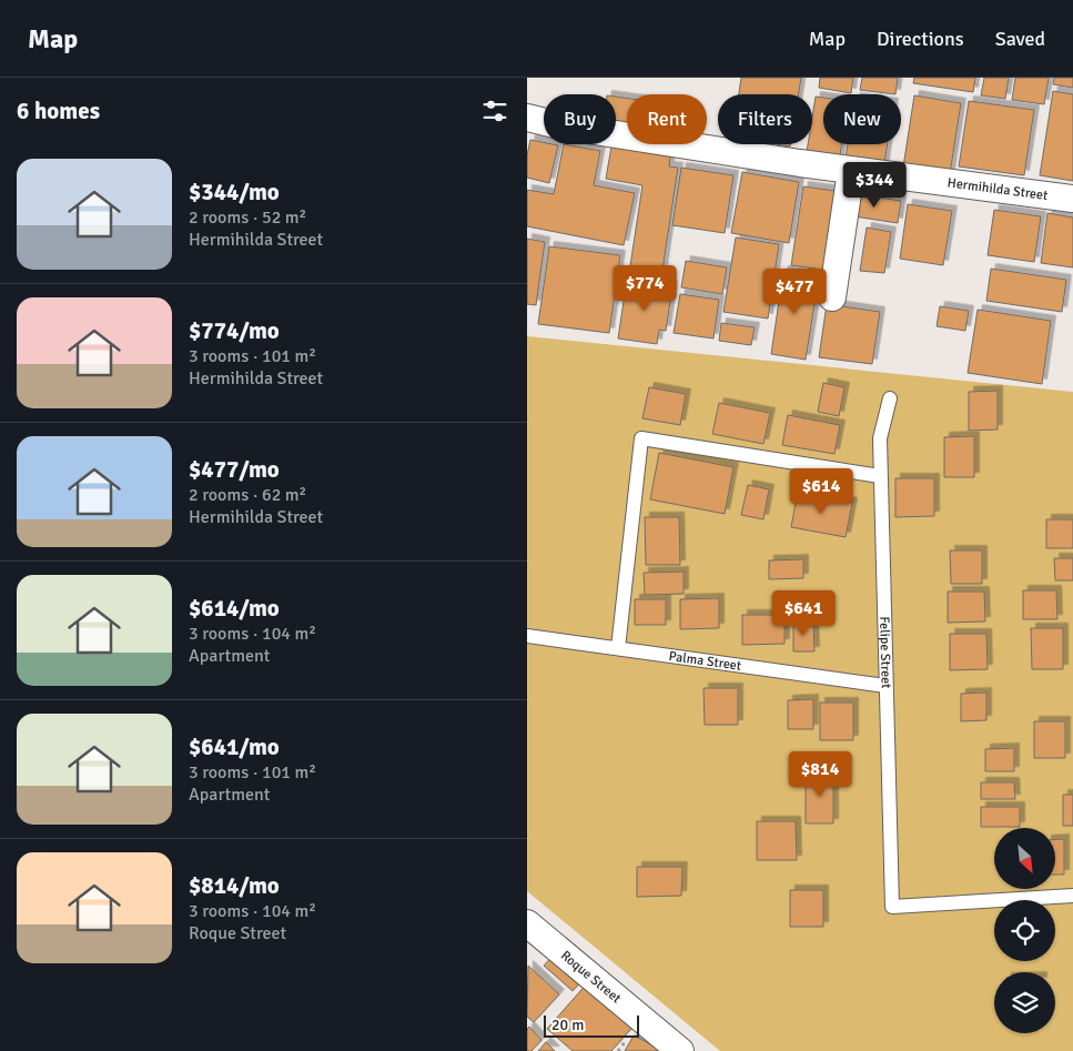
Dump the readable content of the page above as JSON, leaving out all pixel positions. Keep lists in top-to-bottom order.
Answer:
{
  "streets": {
    "street": ["Hermihilda Street", "Roque Street"],
    "lane": ["Felipe Street", "Palma Street"]
  },
  "crossings": [
    ["Felipe Street", "Palma Street"]
  ],
  "scale_bar": "20 m",
  "north": "bottom right",
  "page": {
    "header": "Map",
    "nav": ["Map", "Directions", "Saved"],
    "heading": "6 homes",
    "chip": [
      "Buy",
      "Rent",
      "Filters",
      "New"
    ],
    "list": [
      {
        "name": "$344/mo",
        "note": "2 rooms · 52 m² · Hermihilda Street"
      },
      {
        "name": "$774/mo",
        "note": "3 rooms · 101 m² · Hermihilda Street"
      },
      {
        "name": "$477/mo",
        "note": "2 rooms · 62 m² · Hermihilda Street"
      },
      {
        "name": "$614/mo",
        "note": "3 rooms · 104 m² · Apartment"
      },
      {
        "name": "$641/mo",
        "note": "3 rooms · 101 m² · Apartment"
      },
      {
        "name": "$814/mo",
        "note": "3 rooms · 104 m² · Roque Street"
      }
    ],
    "price": [
      "$344",
      "$774",
      "$477",
      "$614",
      "$641",
      "$814"
    ],
    "scale": "20 m"
  }
}
